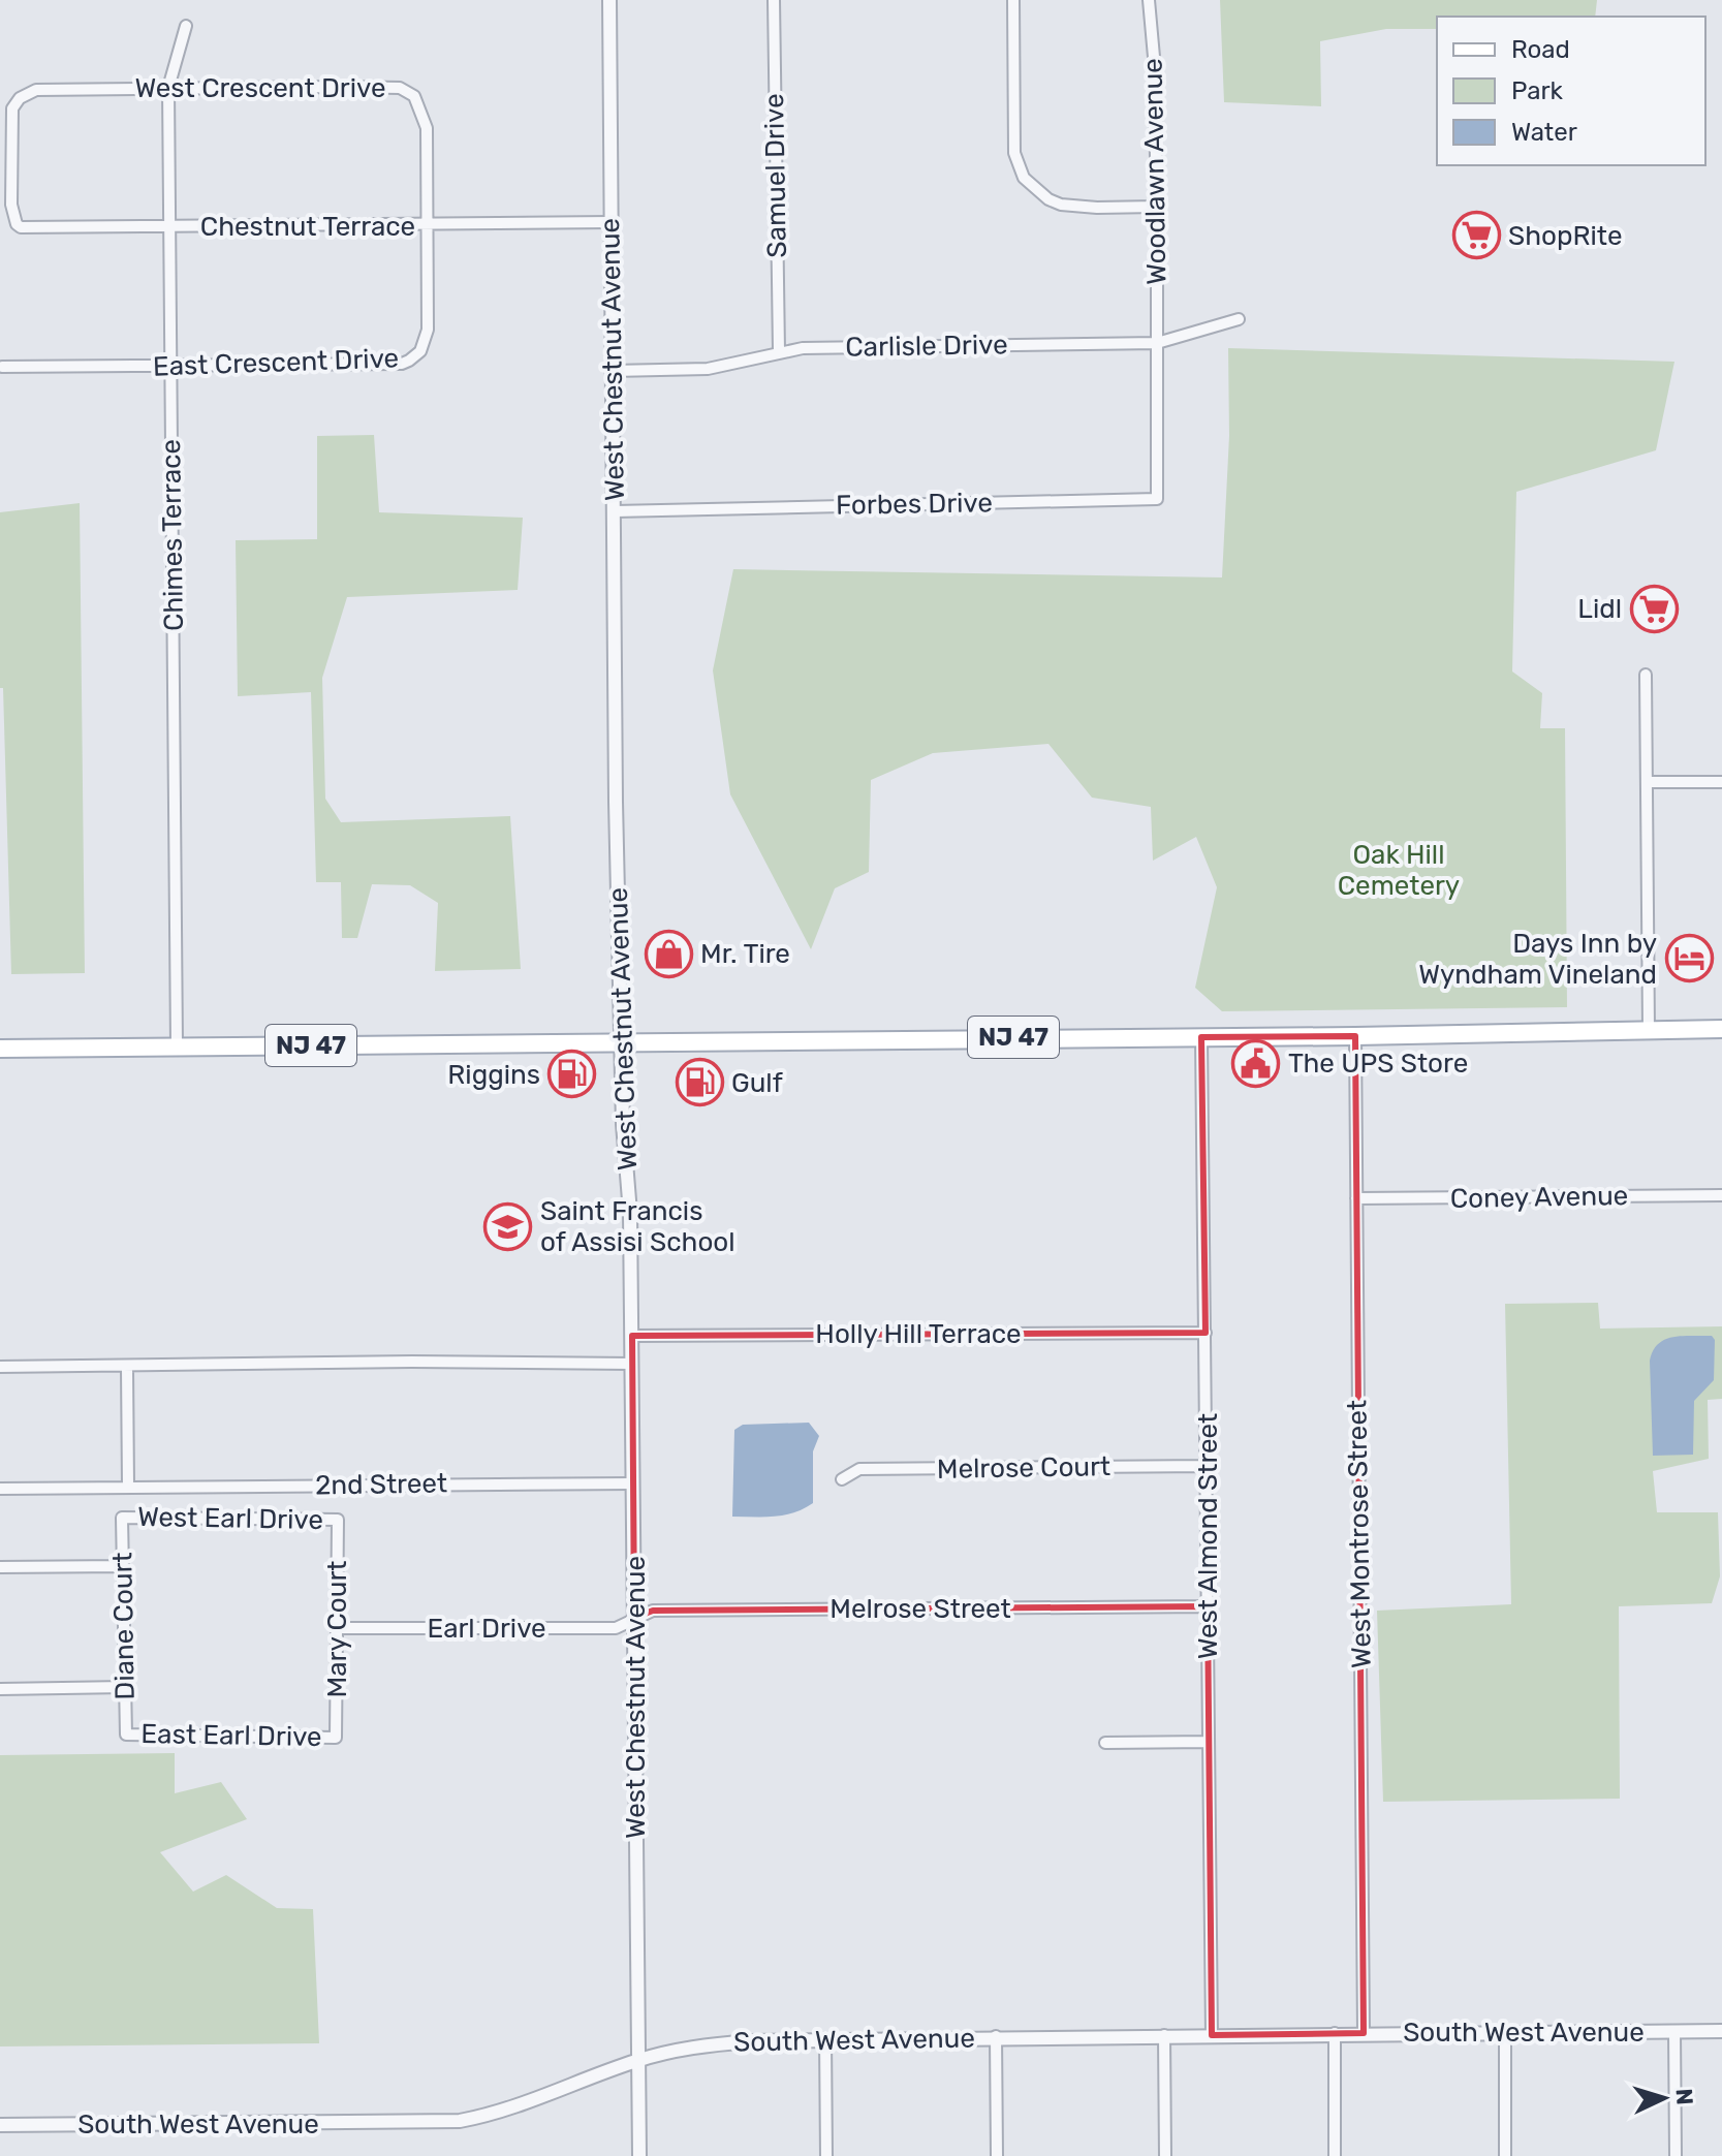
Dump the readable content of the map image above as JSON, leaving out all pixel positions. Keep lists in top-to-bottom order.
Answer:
{
  "streets": {
    "main road": ["NJ 47"],
    "street": [
      "West Crescent Drive",
      "Woodlawn Avenue",
      "Samuel Drive",
      "Chestnut Terrace",
      "Carlisle Drive",
      "West Chestnut Avenue",
      "East Crescent Drive",
      "Forbes Drive",
      "Chimes Terrace",
      "Coney Avenue",
      "Holly Hill Terrace",
      "Melrose Court",
      "2nd Street",
      "West Earl Drive",
      "West Montrose Street",
      "West Almond Street",
      "Melrose Street",
      "Diane Court",
      "Earl Drive",
      "Mary Court",
      "East Earl Drive",
      "South West Avenue"
    ]
  },
  "crossings": [
    ["West Crescent Drive", "Chestnut Terrace"],
    ["West Crescent Drive", "East Crescent Drive"],
    ["West Crescent Drive", "Chimes Terrace"],
    ["Woodlawn Avenue", "Carlisle Drive"],
    ["Woodlawn Avenue", "Forbes Drive"],
    ["Samuel Drive", "Carlisle Drive"],
    ["Chestnut Terrace", "West Chestnut Avenue"],
    ["Chestnut Terrace", "East Crescent Drive"],
    ["Chestnut Terrace", "Chimes Terrace"],
    ["Carlisle Drive", "West Chestnut Avenue"],
    ["West Chestnut Avenue", "Forbes Drive"],
    ["West Chestnut Avenue", "NJ 47"],
    ["West Chestnut Avenue", "Holly Hill Terrace"],
    ["West Chestnut Avenue", "2nd Street"],
    ["West Chestnut Avenue", "Melrose Street"],
    ["West Chestnut Avenue", "Earl Drive"],
    ["West Chestnut Avenue", "South West Avenue"],
    ["East Crescent Drive", "Chimes Terrace"],
    ["Chimes Terrace", "NJ 47"],
    ["NJ 47", "West Montrose Street"],
    ["NJ 47", "West Almond Street"],
    ["Coney Avenue", "West Montrose Street"],
    ["Holly Hill Terrace", "West Almond Street"],
    ["Melrose Court", "West Almond Street"],
    ["West Earl Drive", "Diane Court"],
    ["West Earl Drive", "Mary Court"],
    ["West Montrose Street", "South West Avenue"],
    ["West Almond Street", "Melrose Street"],
    ["West Almond Street", "South West Avenue"],
    ["Melrose Street", "Earl Drive"],
    ["Diane Court", "East Earl Drive"],
    ["Earl Drive", "Mary Court"],
    ["Mary Court", "East Earl Drive"]
  ],
  "parks": ["Oak Hill Cemetery"],
  "places": {
    "supermarket": ["ShopRite", "Lidl"],
    "shop": ["Mr. Tire"],
    "hotel": ["Days Inn by Wyndham Vineland"],
    "public building": ["The UPS Store"],
    "fuel station": ["Riggins", "Gulf"],
    "school or university": ["Saint Francis of Assisi School"]
  },
  "legend": ["Road", "Park", "Water"],
  "north": "right"
}
